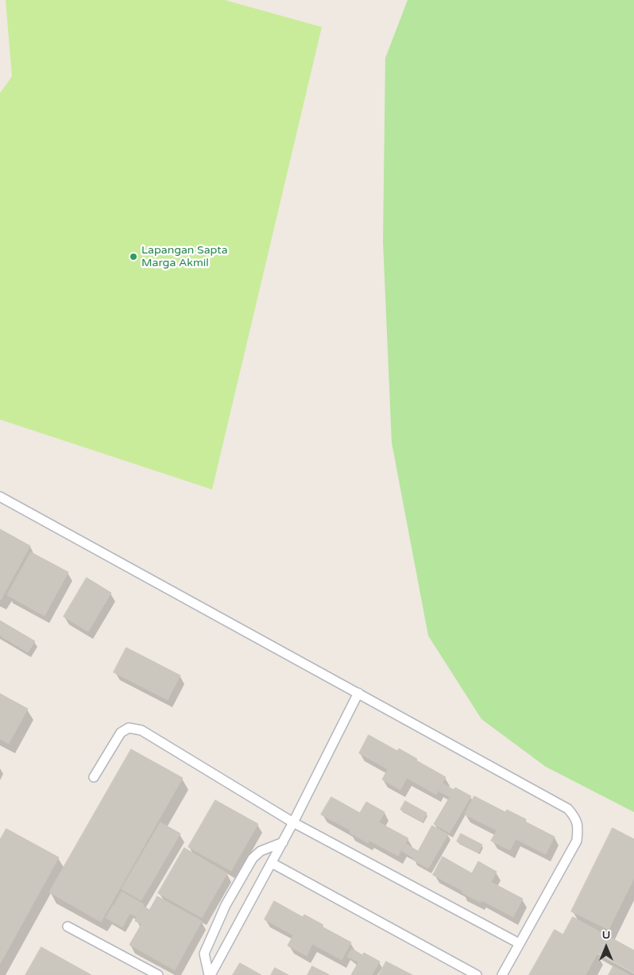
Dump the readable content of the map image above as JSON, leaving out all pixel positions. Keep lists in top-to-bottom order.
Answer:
{
  "places": ["Lapangan Sapta Marga Akmil"],
  "north": "top"
}
